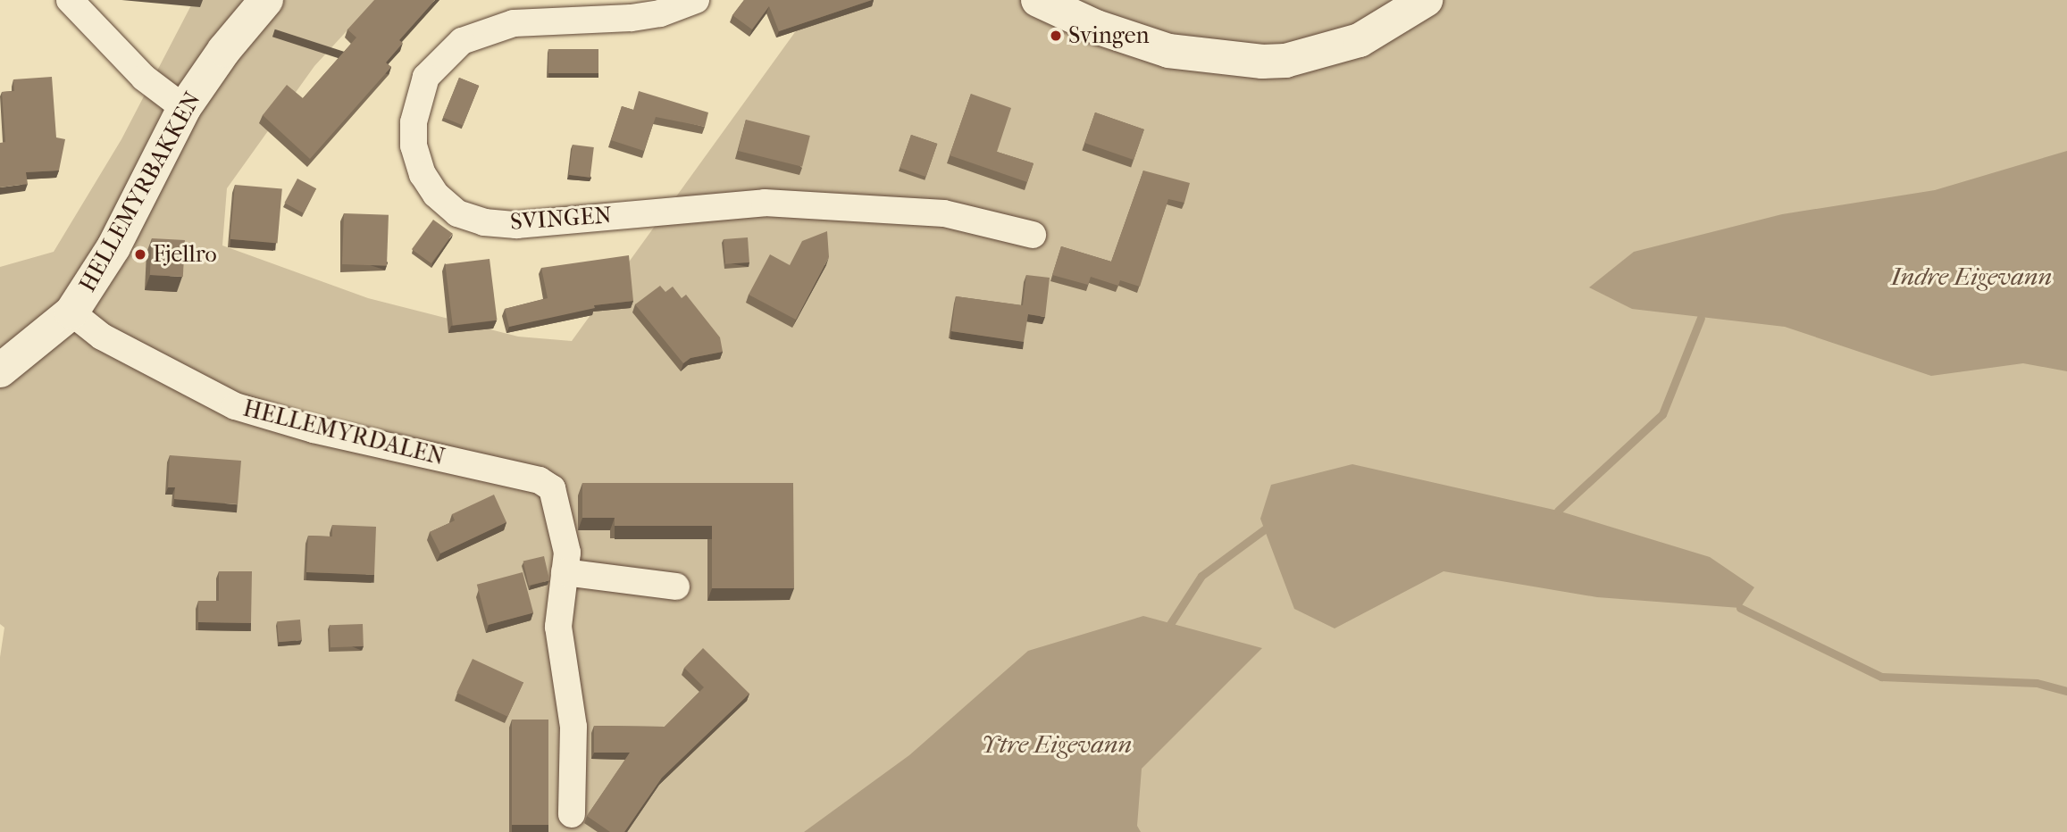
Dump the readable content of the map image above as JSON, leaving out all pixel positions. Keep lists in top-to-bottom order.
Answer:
{
  "streets": {
    "street": ["HELLEMYRBAKKEN", "SVINGEN", "HELLEMYRDALEN"]
  },
  "crossings": [
    ["HELLEMYRBAKKEN", "HELLEMYRDALEN"]
  ],
  "water": ["Indre Eigevann", "Ytre Eigevann"],
  "places": ["Svingen", "Fjellro"]
}
